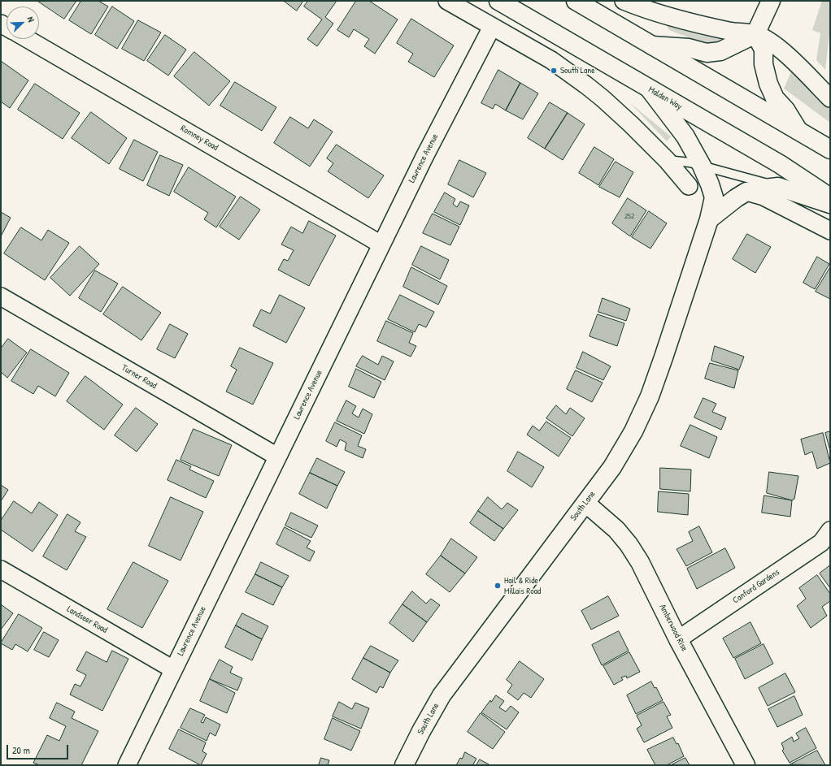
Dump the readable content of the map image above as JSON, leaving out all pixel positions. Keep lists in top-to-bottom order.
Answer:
{
  "streets": {
    "main road": ["Malden Way", "South Lane", "Amberwood Rise"],
    "street": [
      "Romney Road",
      "Lawrence Avenue",
      "Turner Road",
      "Canford Gardens",
      "Landseer Road"
    ]
  },
  "crossings": [
    ["Malden Way", "South Lane"],
    ["Romney Road", "Lawrence Avenue"],
    ["Lawrence Avenue", "Turner Road"],
    ["Lawrence Avenue", "Landseer Road"],
    ["South Lane", "Amberwood Rise"],
    ["Canford Gardens", "Amberwood Rise"]
  ],
  "places": ["South Lane", "Hail & Ride Millais Road"],
  "house_numbers": ["252"],
  "scale_bar": "20 m",
  "north": "top right"
}
